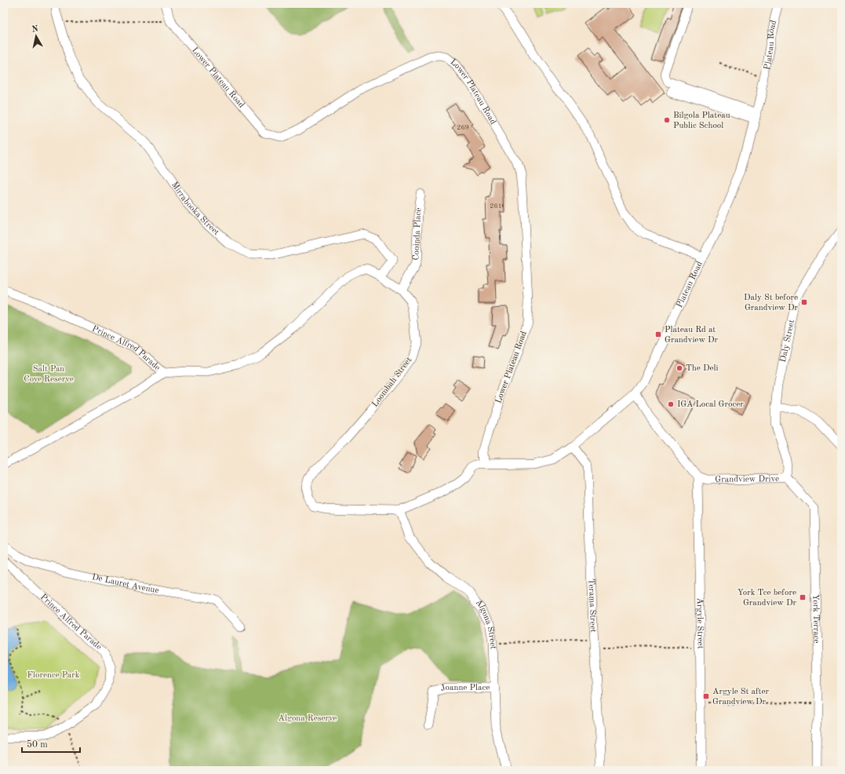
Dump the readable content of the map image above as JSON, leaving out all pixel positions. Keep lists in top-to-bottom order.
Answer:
{
  "streets": {
    "street": [
      "Plateau Road",
      "Lower Plateau Road",
      "Mirrabooka Street",
      "Cooinda Place",
      "Daly Street",
      "Prince Alfred Parade",
      "Loombah Street",
      "Grandview Drive",
      "De Lauret Avenue",
      "Terama Street",
      "York Terrace",
      "Argyle Street",
      "Algona Street",
      "Joanne Place"
    ]
  },
  "crossings": [
    ["Plateau Road", "Lower Plateau Road"],
    ["Plateau Road", "Loombah Street"],
    ["Plateau Road", "Terama Street"],
    ["Lower Plateau Road", "Loombah Street"],
    ["Mirrabooka Street", "Loombah Street"],
    ["Cooinda Place", "Loombah Street"],
    ["Daly Street", "Grandview Drive"],
    ["Prince Alfred Parade", "Loombah Street"],
    ["Loombah Street", "Algona Street"],
    ["Grandview Drive", "York Terrace"],
    ["Grandview Drive", "Argyle Street"],
    ["Algona Street", "Joanne Place"]
  ],
  "parks": ["Salt Pan Cove Reserve", "Florence Park", "Algona Reserve"],
  "places": {
    "other": ["Bilgola Plateau Public School", "The Deli", "IGA Local Grocer"],
    "transit": [
      "Daly St before Grandview Dr",
      "Plateau Rd at Grandview Dr",
      "York Tce before Grandview Dr",
      "Argyle St after Grandview Dr"
    ]
  },
  "house_numbers": ["269", "261"],
  "scale_bar": "50 m",
  "north": "top"
}
